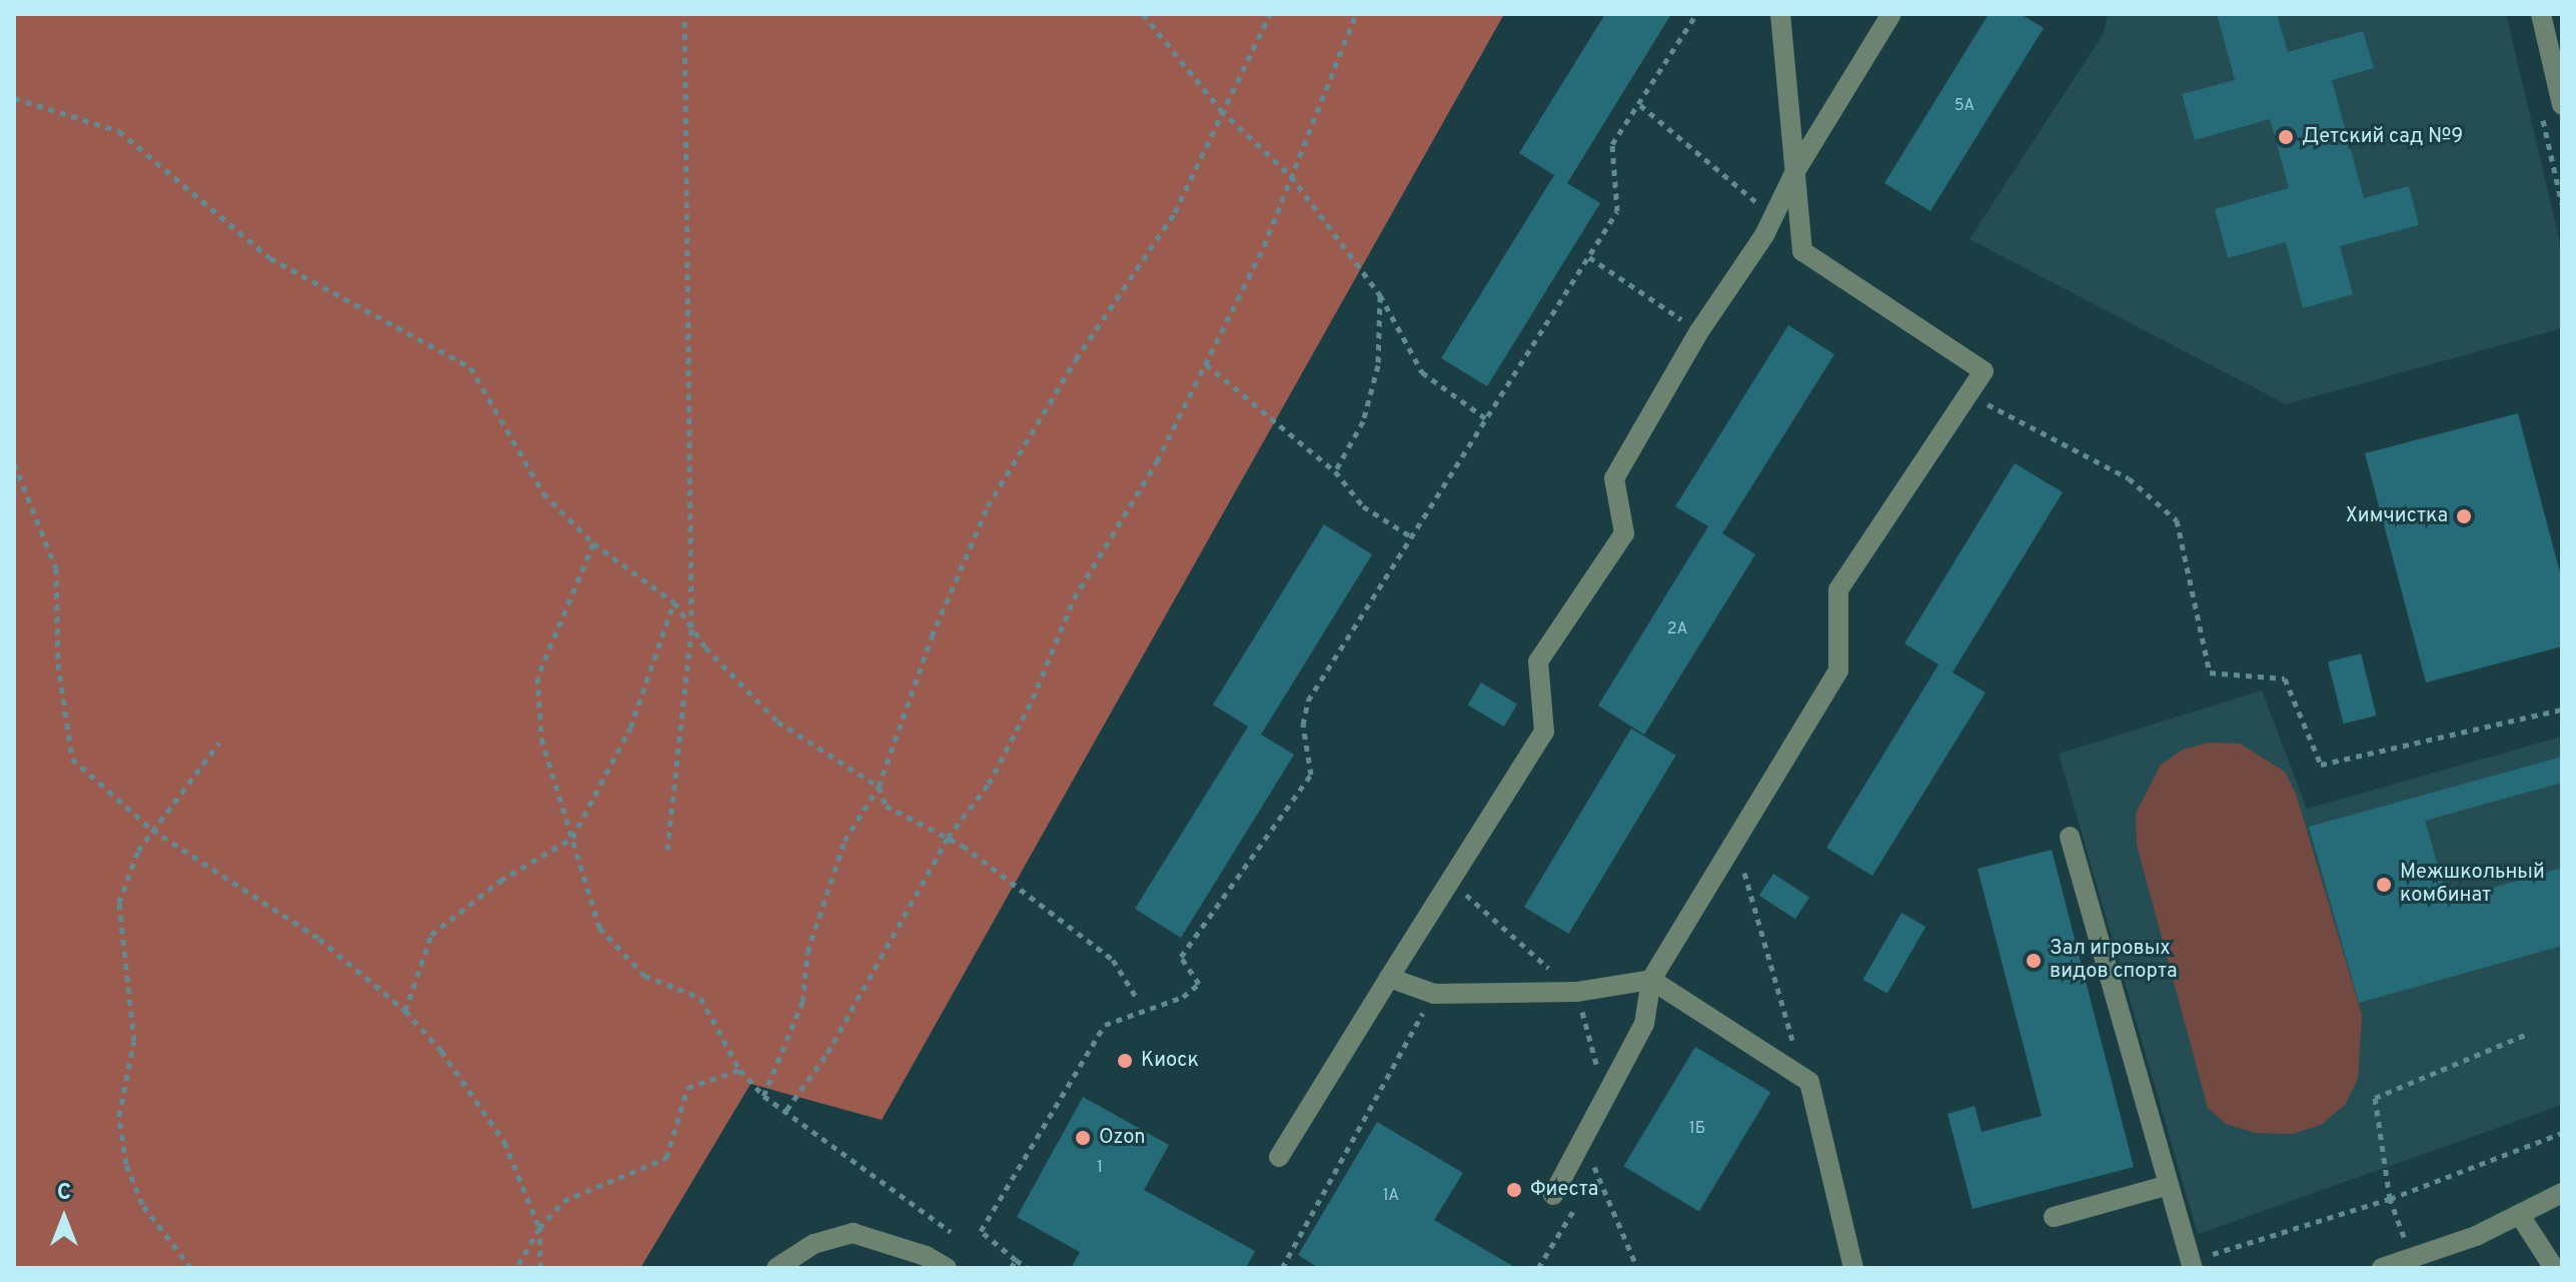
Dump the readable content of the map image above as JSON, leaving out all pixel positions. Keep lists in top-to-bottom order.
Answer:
{
  "places": [
    "Детский сад №9",
    "Химчистка",
    "Межшкольный комбинат",
    "Зал игровых видов спорта",
    "Киоск",
    "Ozon",
    "Фиеста"
  ],
  "house_numbers": [
    "5А",
    "2А",
    "1Б",
    "1",
    "1А"
  ],
  "north": "top"
}
